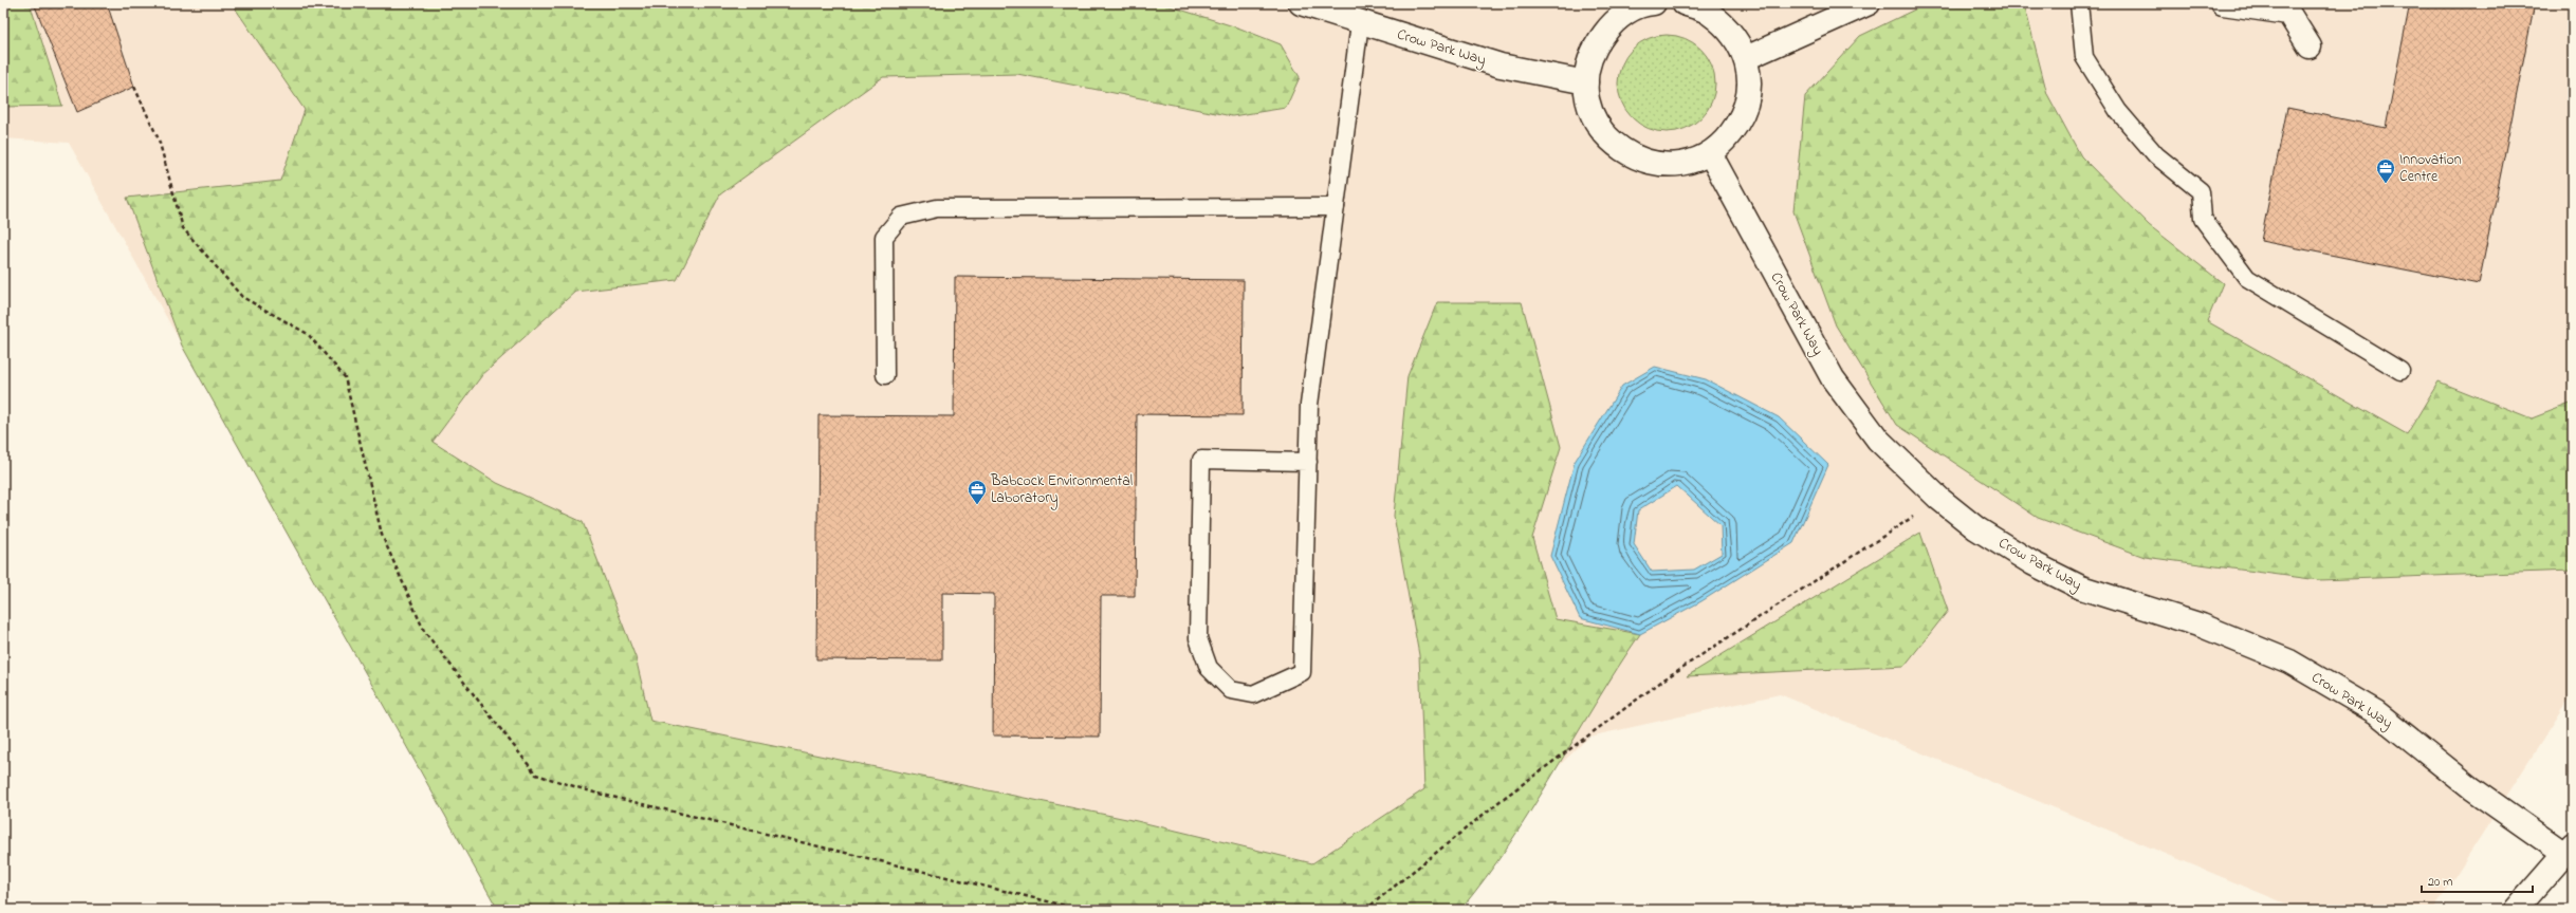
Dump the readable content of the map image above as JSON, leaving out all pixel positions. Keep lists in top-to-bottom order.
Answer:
{
  "streets": {
    "main road": ["Crow Park Way"]
  },
  "places": {
    "office": ["Innovation Centre", "Babcock Environmental Laboratory"]
  },
  "scale_bar": "20 m"
}
